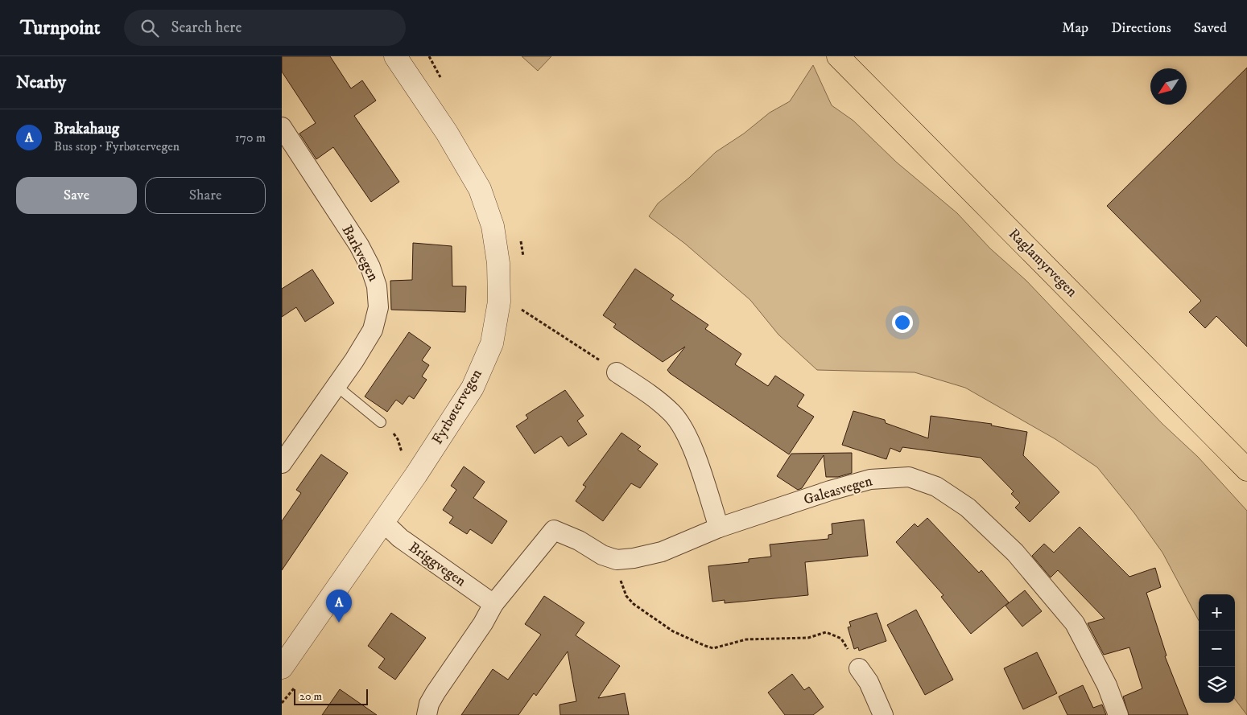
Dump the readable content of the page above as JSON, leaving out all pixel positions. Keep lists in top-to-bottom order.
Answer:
{
  "streets": {
    "highway": ["Raglamyrvegen"],
    "street": [
      "Barkvegen",
      "Fyrbøtervegen",
      "Galeasvegen",
      "Briggvegen"
    ]
  },
  "crossings": [
    ["Fyrbøtervegen", "Briggvegen"]
  ],
  "scale_bar": "20 m",
  "north": "bottom left",
  "page": {
    "header": "Turnpoint",
    "search": "Search here",
    "nav": ["Map", "Directions", "Saved"],
    "heading": "Nearby",
    "list": [
      {
        "mark": "A",
        "name": "Brakahaug",
        "note": "Bus stop · Fyrbøtervegen",
        "value": "170 m"
      }
    ],
    "buttons": ["Save", "Share"],
    "pins": "A",
    "map_buttons": ["+", "−"],
    "scale": "20 m"
  }
}
